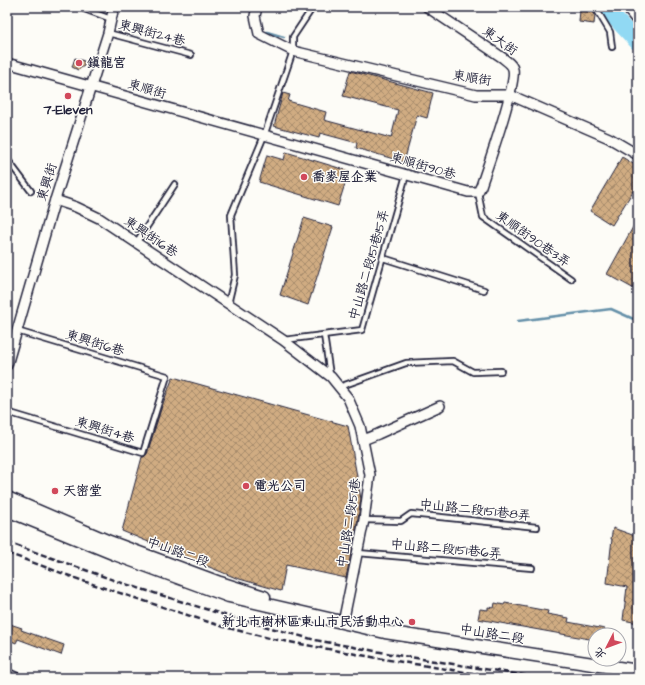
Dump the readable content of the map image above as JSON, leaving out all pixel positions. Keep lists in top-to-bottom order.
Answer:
{
  "streets": {
    "main road": ["中山路二段"],
    "street": [
      "東大街",
      "東順街",
      "東順街90巷",
      "東興街",
      "東興街16巷",
      "中山路二段151巷"
    ],
    "lane": [
      "東興街24巷",
      "東順街90巷3弄",
      "中山路二段151巷15弄",
      "東興街6巷",
      "東興街4巷",
      "中山路二段151巷8弄",
      "中山路二段151巷6弄"
    ]
  },
  "crossings": [
    ["東興街24巷", "東興街"],
    ["東大街", "東順街"],
    ["東順街", "東順街90巷"],
    ["東順街", "東興街"],
    ["東順街90巷", "東順街90巷3弄"],
    ["東順街90巷", "中山路二段151巷15弄"],
    ["東興街", "東興街16巷"],
    ["東興街", "東興街6巷"],
    ["東興街16巷", "中山路二段151巷15弄"],
    ["東興街16巷", "中山路二段151巷"],
    ["中山路二段151巷15弄", "中山路二段151巷"],
    ["東興街6巷", "東興街4巷"],
    ["中山路二段151巷8弄", "中山路二段151巷"],
    ["中山路二段151巷", "中山路二段151巷6弄"],
    ["中山路二段151巷", "中山路二段"]
  ],
  "places": [
    "鎮龍宮",
    "7-Eleven",
    "喬麥屋企業",
    "電光公司",
    "天密堂",
    "新北市樹林區東山市民活動中心"
  ],
  "north": "bottom left"
}
